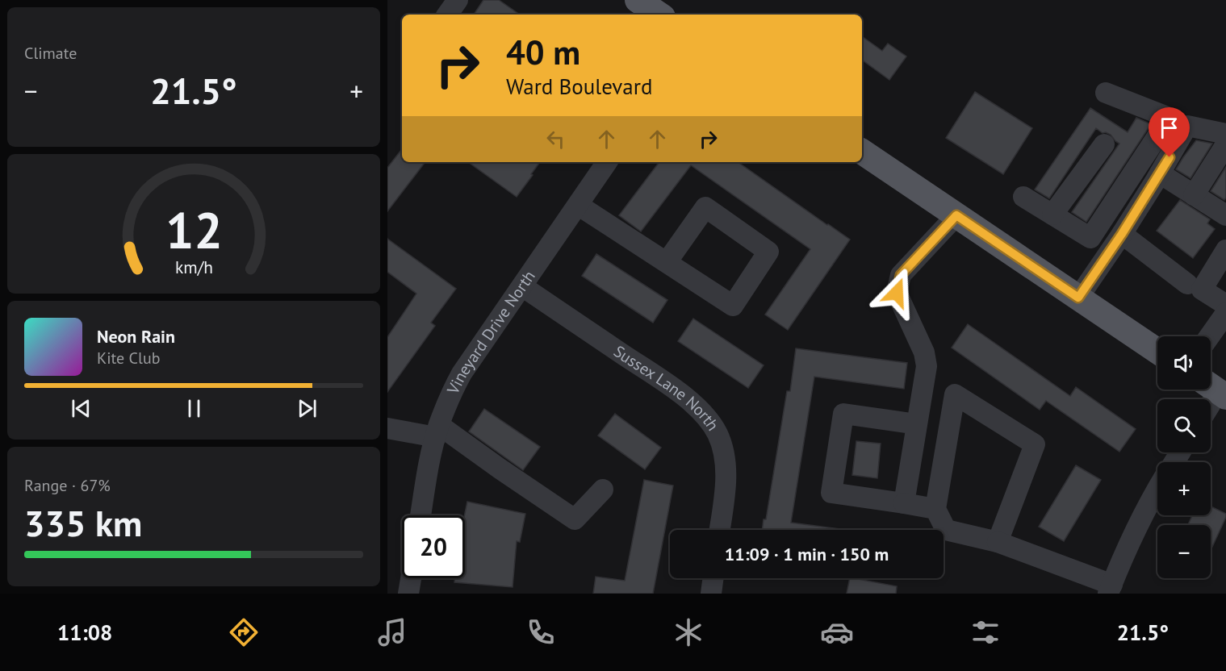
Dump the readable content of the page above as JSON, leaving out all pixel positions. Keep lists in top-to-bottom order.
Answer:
{
  "streets": {
    "street": ["Vineyard Drive North", "Sussex Lane North"]
  },
  "crossings": [
    ["Vineyard Drive North", "Sussex Lane North"]
  ],
  "page": {
    "tile": [
      "Climate",
      ["Range · 67%", "335 km"]
    ],
    "turn": ["40 m", "Ward Boulevard"],
    "heat": ["−", "21.5°", "+"],
    "song": ["Neon Rain", "Kite Club"],
    "map_buttons": ["+", "−"],
    "limit": "20",
    "trip": "11:09 · 1 min · 150 m",
    "tabs": ["11:08", "21.5°"],
    "gauge": ["12", "km/h"]
  }
}
